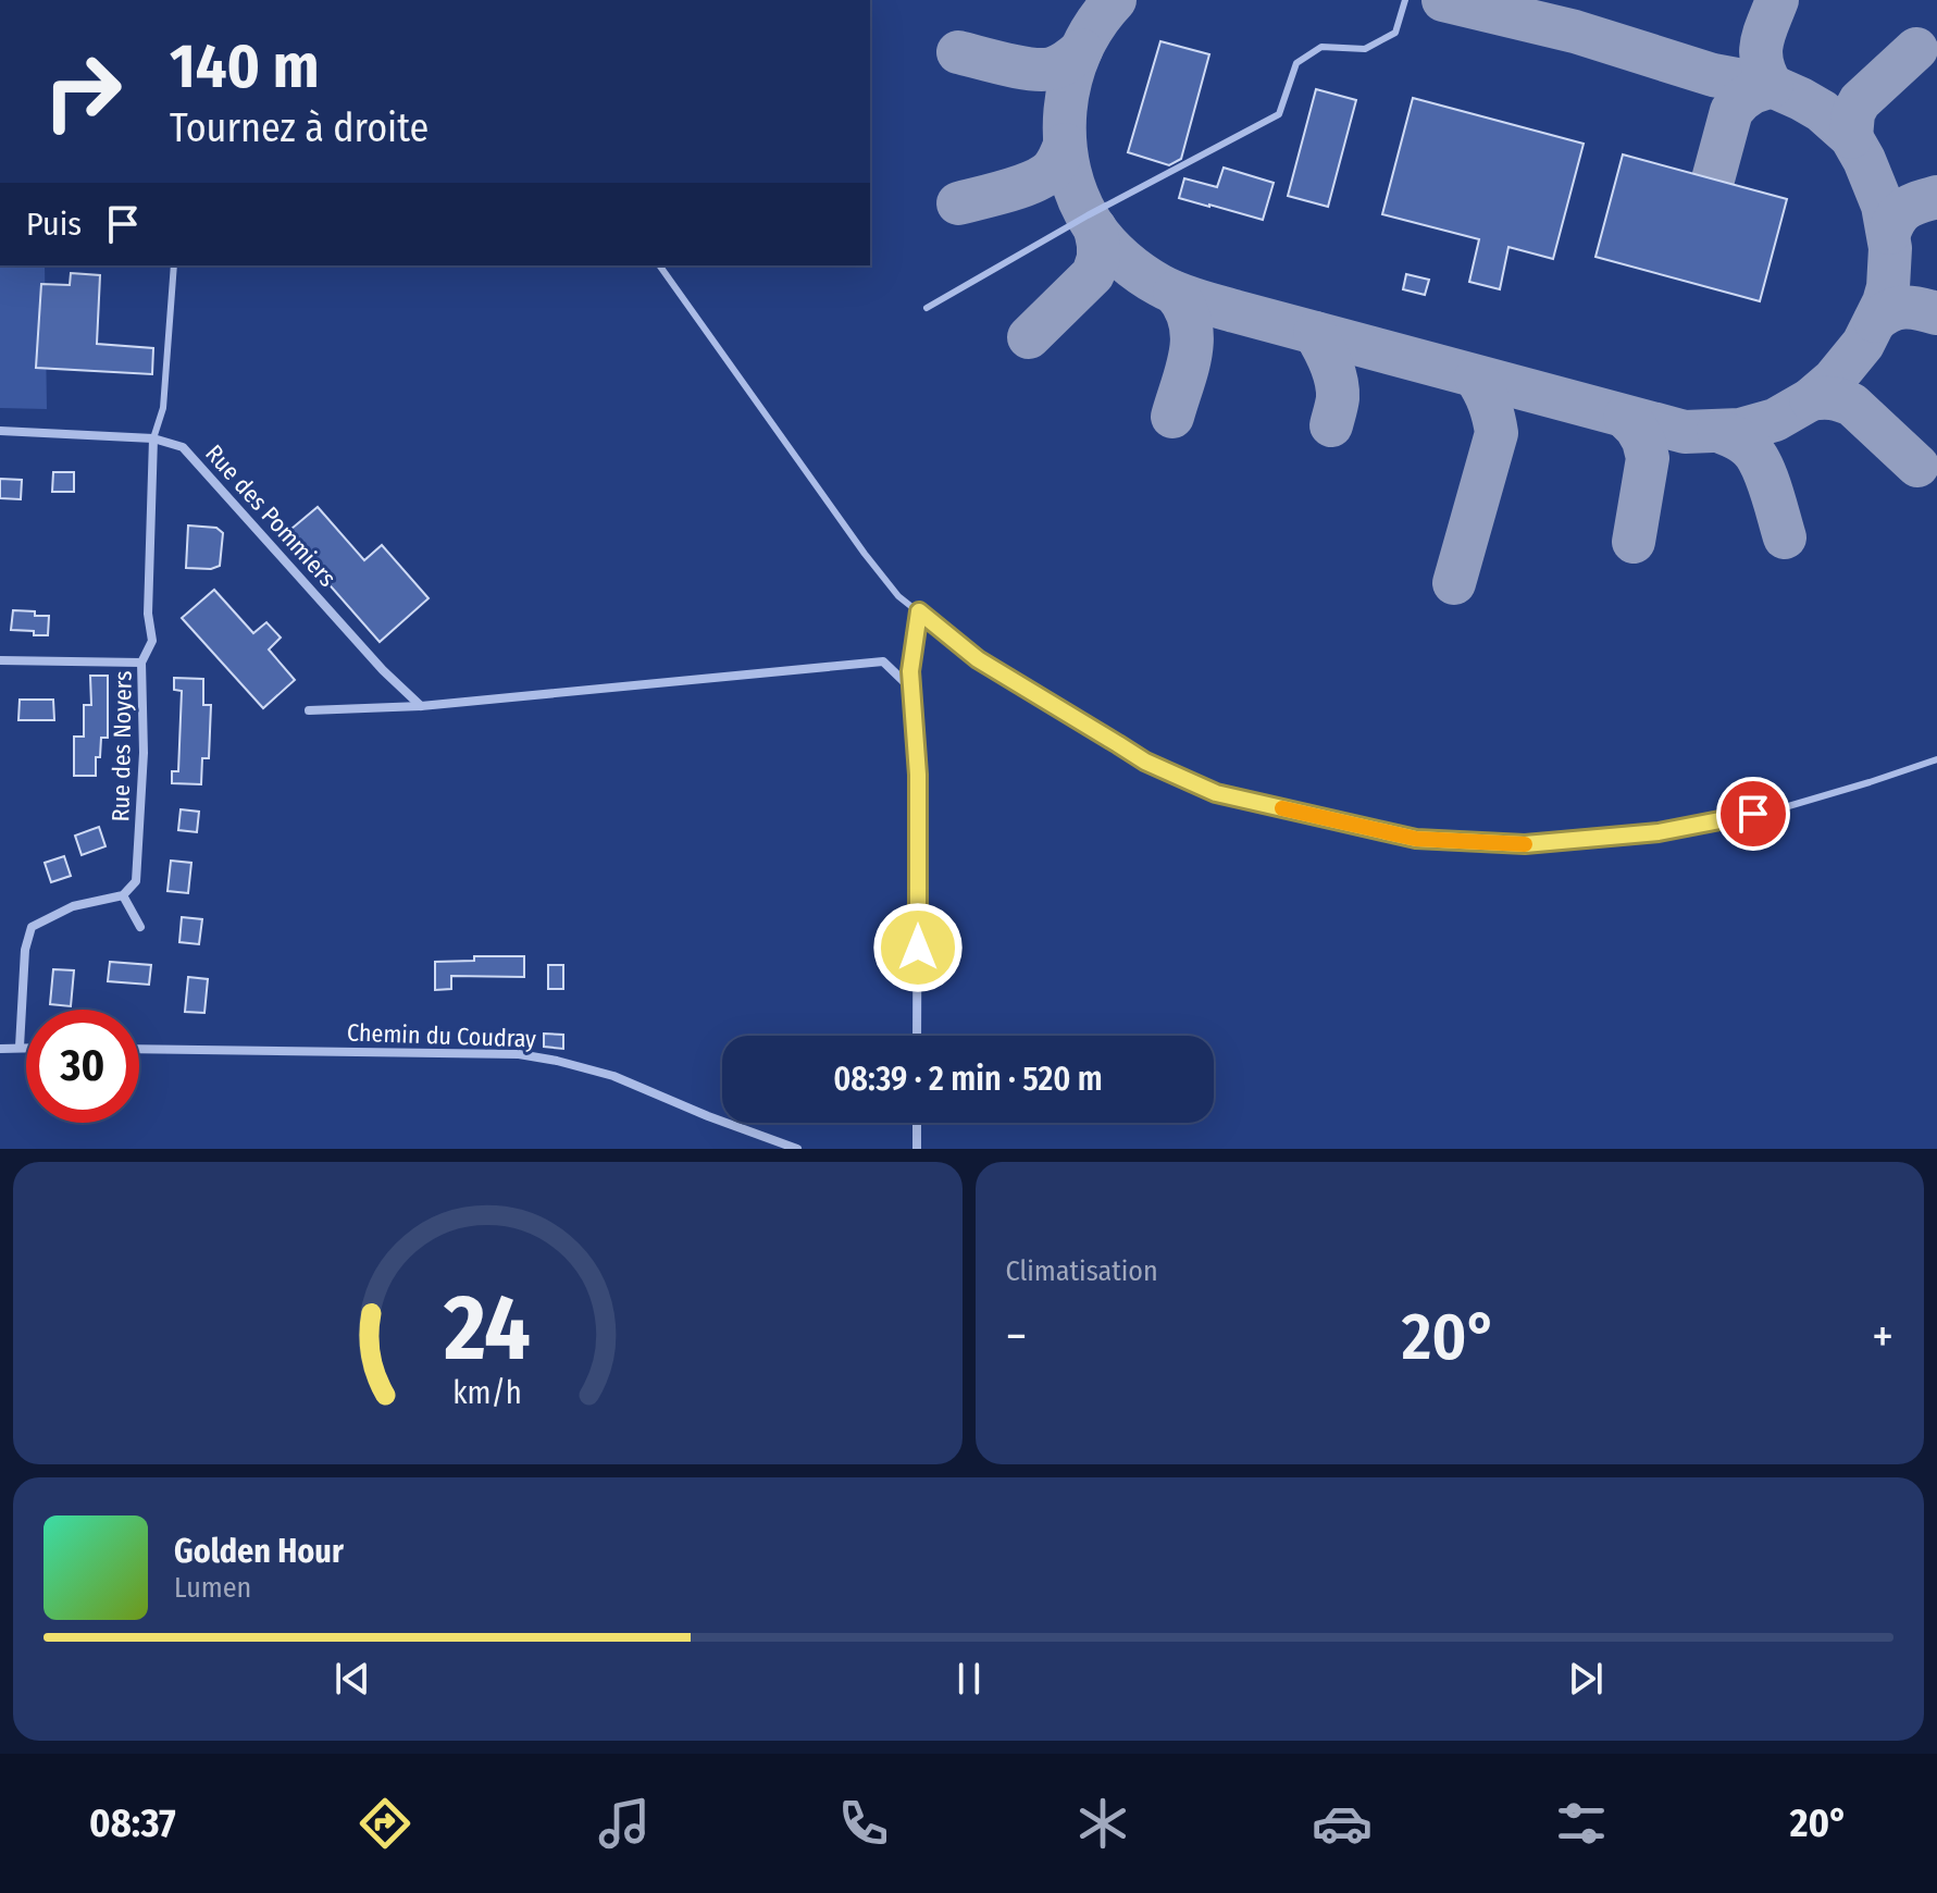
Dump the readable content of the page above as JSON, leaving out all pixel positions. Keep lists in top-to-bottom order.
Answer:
{
  "streets": {
    "street": ["Rue des Pommiers", "Rue des Noyers", "Chemin du Coudray"]
  },
  "crossings": [
    ["Rue des Pommiers", "Rue des Noyers"]
  ],
  "page": {
    "turn": ["140 m", "Tournez à droite"],
    "then": "Puis",
    "limit": "30",
    "trip": "08:39 · 2 min · 520 m",
    "tile": "Climatisation",
    "heat": ["−", "20°", "+"],
    "song": ["Golden Hour", "Lumen"],
    "tabs": ["08:37", "20°"],
    "gauge": ["24", "km/h"]
  }
}
